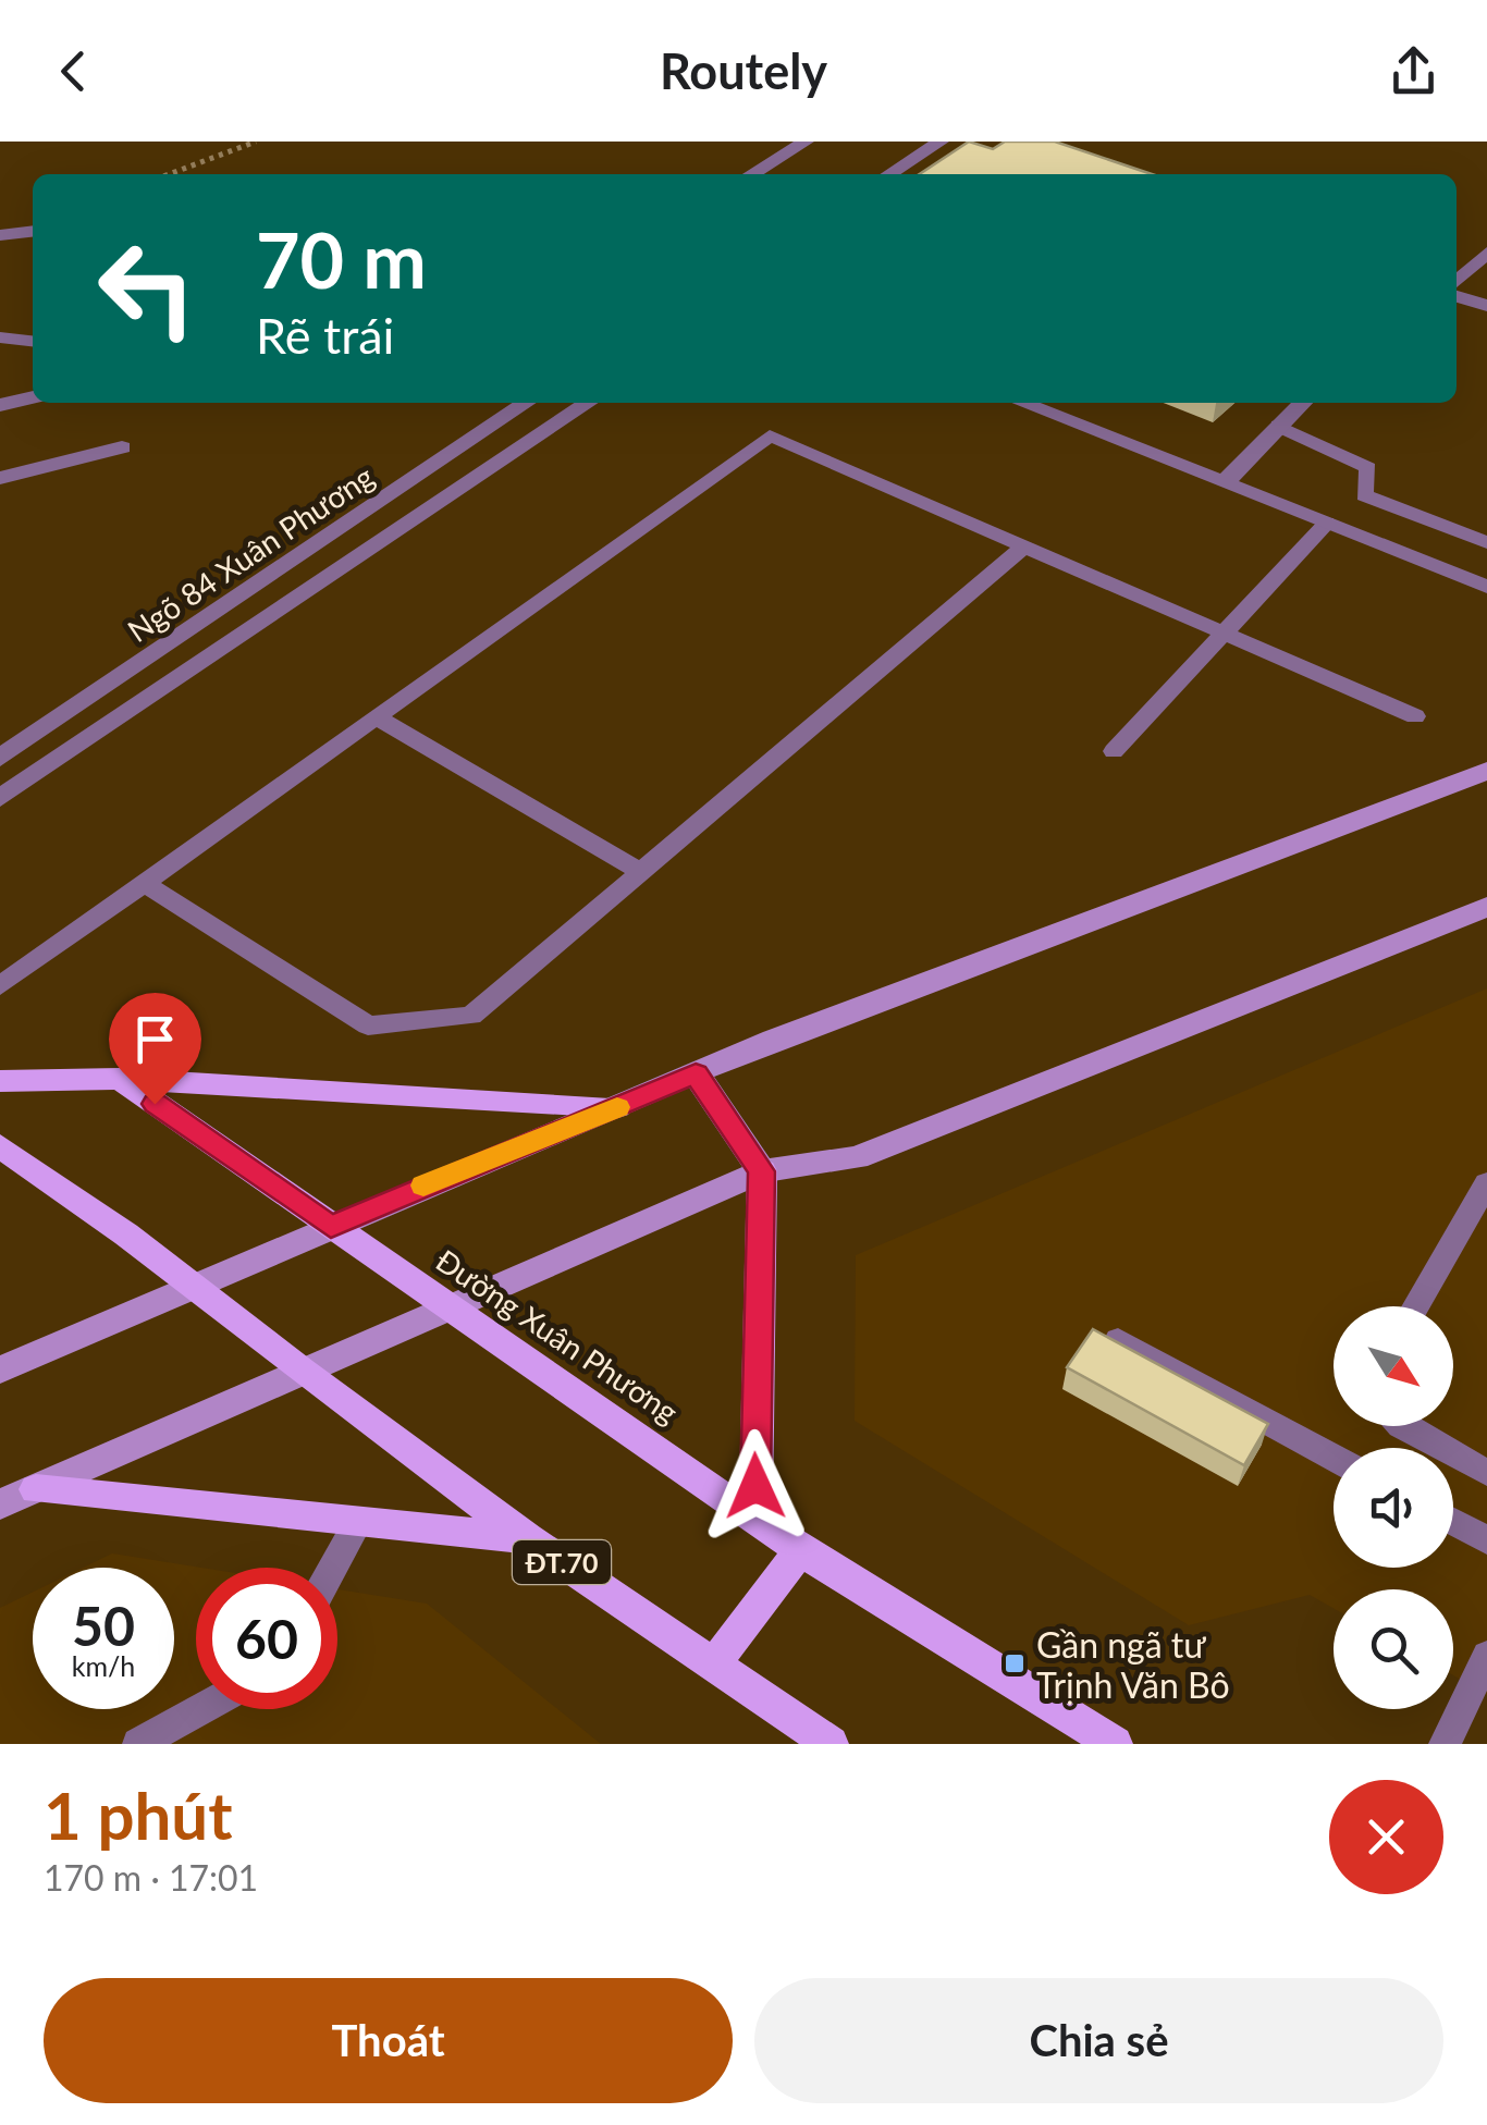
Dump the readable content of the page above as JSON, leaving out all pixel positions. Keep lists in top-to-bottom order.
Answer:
{
  "streets": {
    "main road": ["Đường Xuân Phương", "ĐT.70"],
    "street": ["Ngõ 84 Xuân Phương"]
  },
  "places": {
    "transit": ["Gần ngã tư Trịnh Văn Bô"]
  },
  "north": "bottom right",
  "page": {
    "header": "Routely",
    "turn": ["70 m", "Rẽ trái"],
    "speed": "50 km/h",
    "limit": "60",
    "heading": ["1 phút", "170 m · 17:01"],
    "buttons": ["Thoát", "Chia sẻ"]
  }
}
